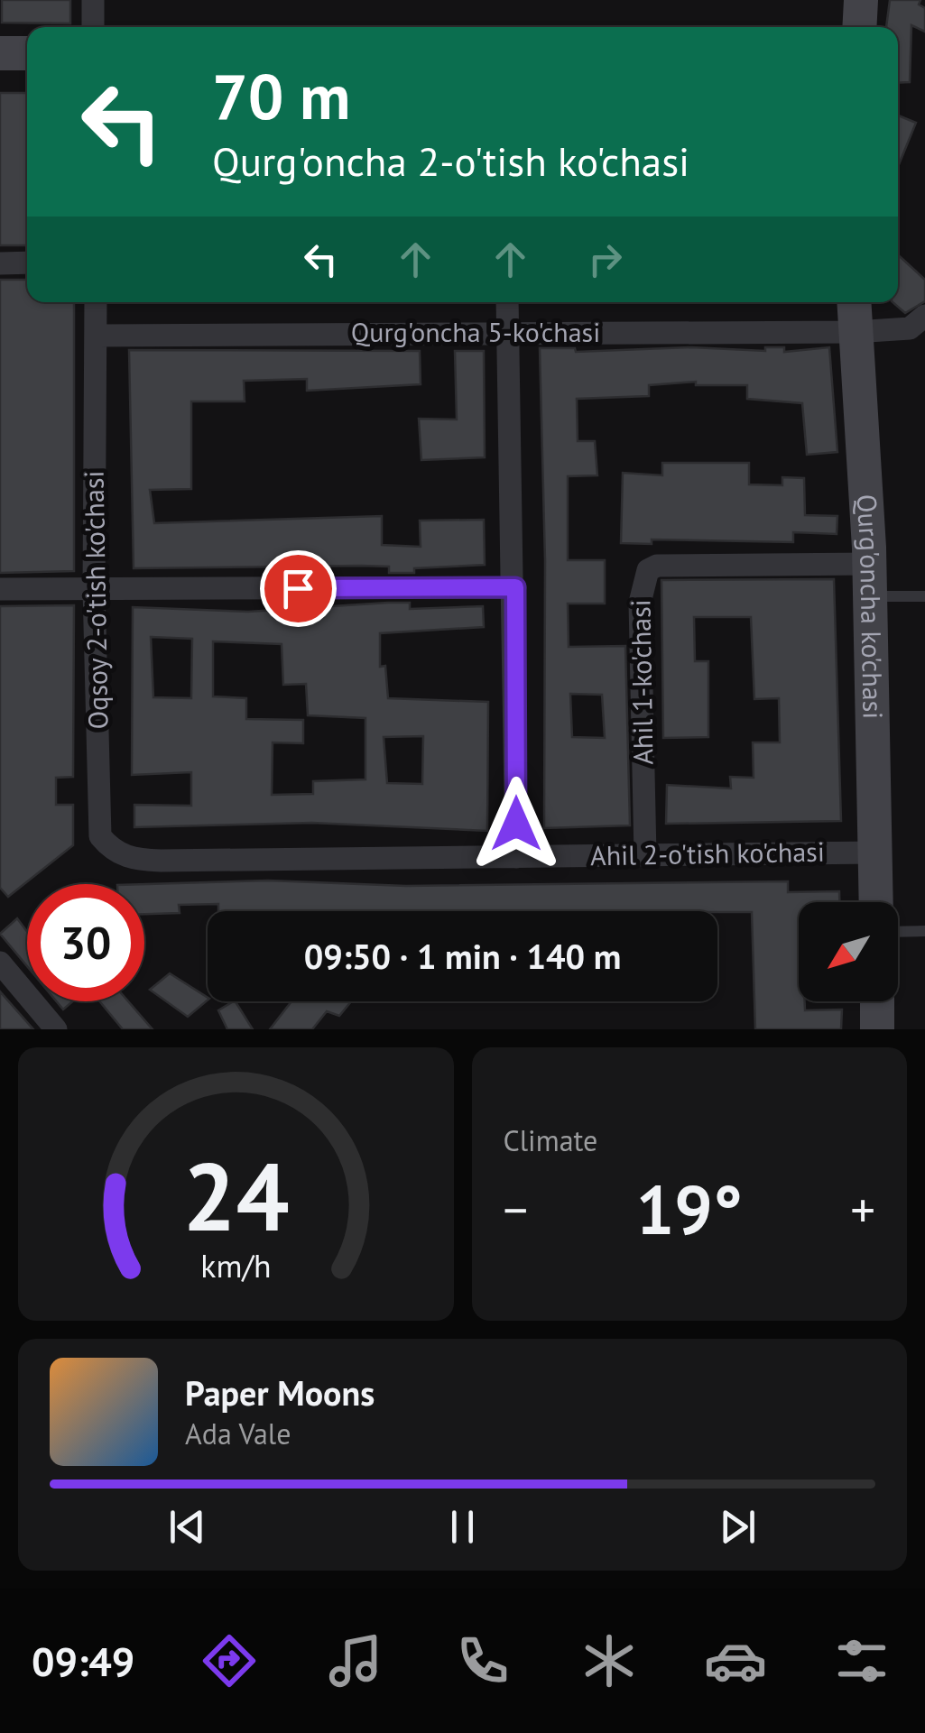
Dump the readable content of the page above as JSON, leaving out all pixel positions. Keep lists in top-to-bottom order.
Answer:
{
  "streets": {
    "street": [
      "Qurg'oncha 5-ko'chasi",
      "Oqsoy 2-o'tish ko'chasi",
      "Qurg'oncha ko'chasi",
      "Ahil 1-ko'chasi",
      "Ahil 2-o'tish ko'chasi"
    ]
  },
  "crossings": [
    ["Qurg'oncha 5-ko'chasi", "Oqsoy 2-o'tish ko'chasi"],
    ["Qurg'oncha 5-ko'chasi", "Qurg'oncha ko'chasi"],
    ["Oqsoy 2-o'tish ko'chasi", "Ahil 2-o'tish ko'chasi"],
    ["Qurg'oncha ko'chasi", "Ahil 1-ko'chasi"],
    ["Qurg'oncha ko'chasi", "Ahil 2-o'tish ko'chasi"],
    ["Ahil 1-ko'chasi", "Ahil 2-o'tish ko'chasi"]
  ],
  "north": "bottom left",
  "page": {
    "turn": ["70 m", "Qurg'oncha 2-o'tish ko'chasi"],
    "limit": "30",
    "trip": "09:50 · 1 min · 140 m",
    "tile": "Climate",
    "heat": ["−", "19°", "+"],
    "song": ["Paper Moons", "Ada Vale"],
    "tabs": "09:49",
    "gauge": ["24", "km/h"]
  }
}
